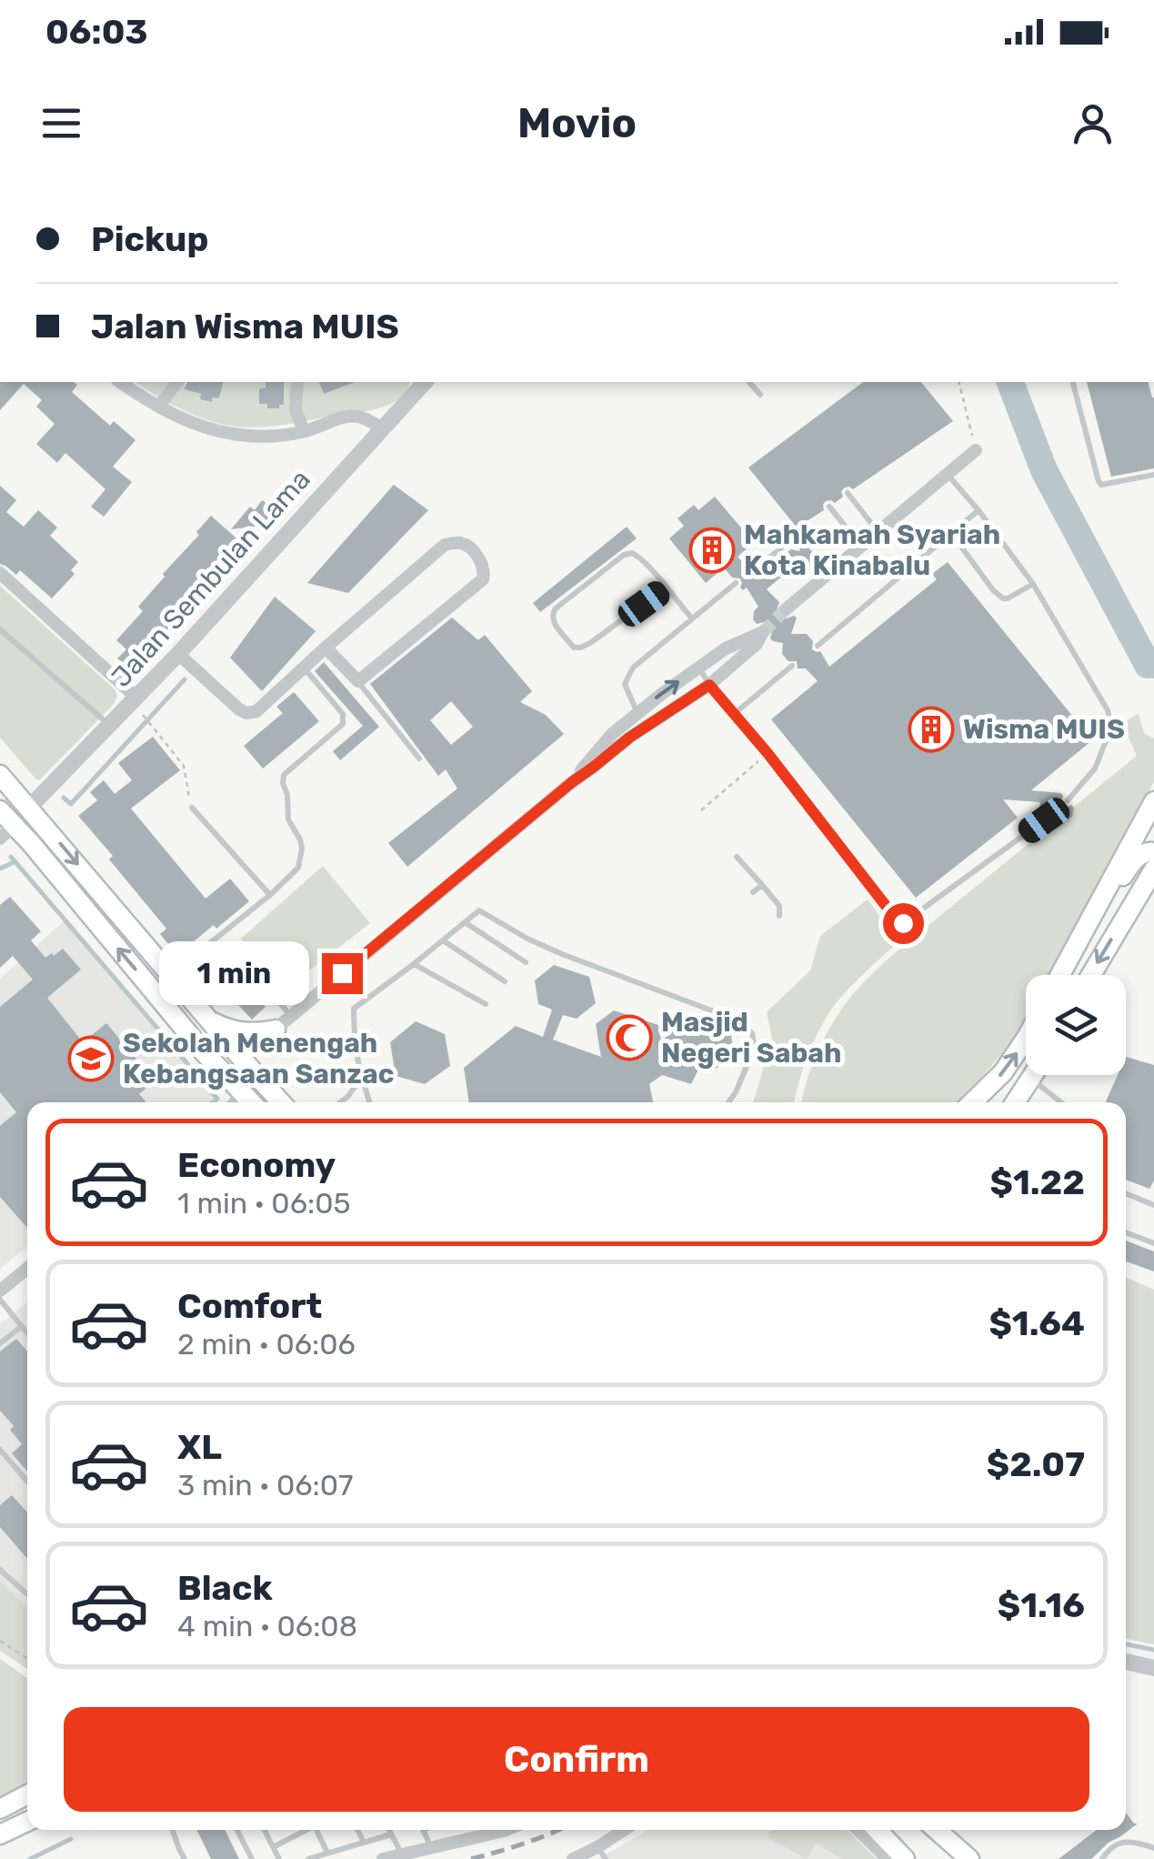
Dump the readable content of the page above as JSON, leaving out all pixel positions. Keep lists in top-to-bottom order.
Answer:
{
  "streets": {
    "street": ["Jalan Sembulan Lama"]
  },
  "places": {
    "building": ["Mahkamah Syariah Kota Kinabalu", "Wisma MUIS"],
    "mosque": ["Masjid Negeri Sabah"],
    "school or university": ["Sekolah Menengah Kebangsaan Sanzac"]
  },
  "page": {
    "status": "06:03",
    "header": "Movio",
    "banner": ["Pickup", "Jalan Wisma MUIS"],
    "bubble": "1 min",
    "list": [
      {
        "name": "Economy",
        "note": "1 min · 06:05",
        "value": "$1.22"
      },
      {
        "name": "Comfort",
        "note": "2 min · 06:06",
        "value": "$1.64"
      },
      {
        "name": "XL",
        "note": "3 min · 06:07",
        "value": "$2.07"
      },
      {
        "name": "Black",
        "note": "4 min · 06:08",
        "value": "$1.16"
      }
    ],
    "buttons": "Confirm"
  }
}
